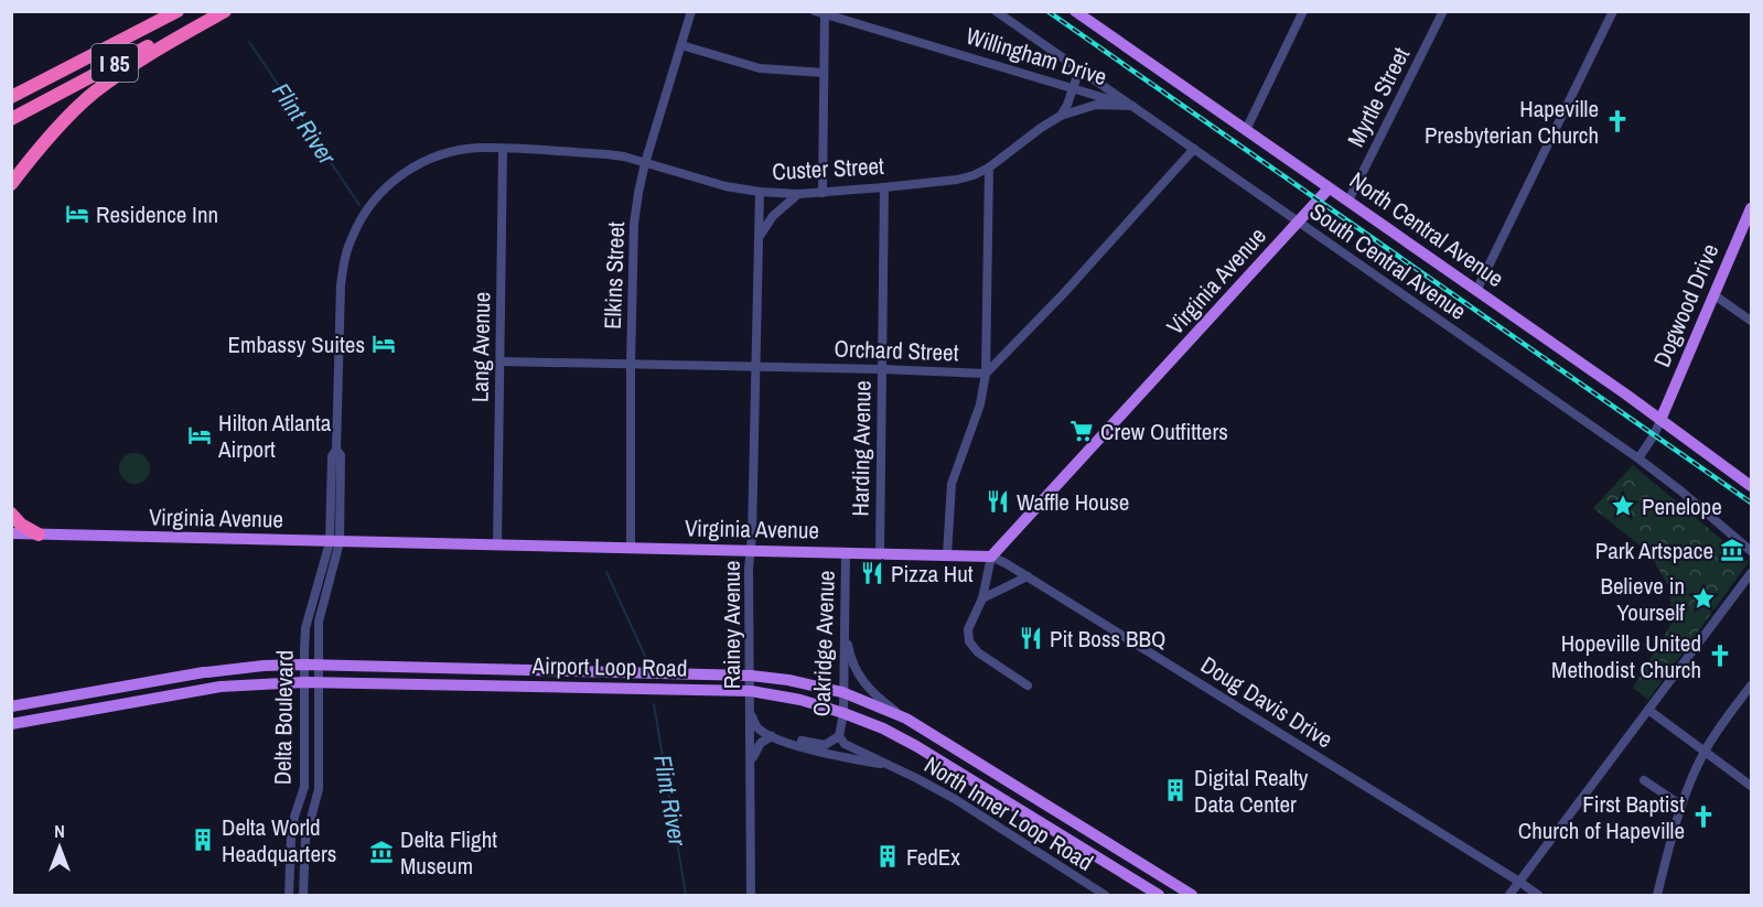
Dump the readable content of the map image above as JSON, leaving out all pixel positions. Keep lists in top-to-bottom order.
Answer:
{
  "streets": {
    "highway": ["I 85"],
    "main road": [
      "North Central Avenue",
      "Virginia Avenue",
      "Dogwood Drive",
      "Airport Loop Road"
    ],
    "street": [
      "Willingham Drive",
      "Myrtle Street",
      "Custer Street",
      "South Central Avenue",
      "Elkins Street",
      "Lang Avenue",
      "Orchard Street",
      "Harding Avenue",
      "Rainey Avenue",
      "Oakridge Avenue",
      "Doug Davis Drive",
      "Delta Boulevard",
      "North Inner Loop Road"
    ]
  },
  "crossings": [
    ["Willingham Drive", "Custer Street"],
    ["Willingham Drive", "South Central Avenue"],
    ["Myrtle Street", "North Central Avenue"],
    ["Custer Street", "South Central Avenue"],
    ["Custer Street", "Elkins Street"],
    ["Custer Street", "Virginia Avenue"],
    ["Custer Street", "Lang Avenue"],
    ["Custer Street", "Harding Avenue"],
    ["Custer Street", "Rainey Avenue"],
    ["Custer Street", "Delta Boulevard"],
    ["North Central Avenue", "Virginia Avenue"],
    ["North Central Avenue", "Dogwood Drive"],
    ["South Central Avenue", "Virginia Avenue"],
    ["South Central Avenue", "Orchard Street"],
    ["Elkins Street", "Virginia Avenue"],
    ["Elkins Street", "Orchard Street"],
    ["Virginia Avenue", "Lang Avenue"],
    ["Virginia Avenue", "Harding Avenue"],
    ["Virginia Avenue", "Rainey Avenue"],
    ["Virginia Avenue", "Oakridge Avenue"],
    ["Virginia Avenue", "Doug Davis Drive"],
    ["Virginia Avenue", "Delta Boulevard"],
    ["Lang Avenue", "Orchard Street"],
    ["Orchard Street", "Harding Avenue"],
    ["Orchard Street", "Rainey Avenue"],
    ["Rainey Avenue", "Airport Loop Road"],
    ["Oakridge Avenue", "Airport Loop Road"],
    ["Oakridge Avenue", "North Inner Loop Road"],
    ["Airport Loop Road", "Delta Boulevard"]
  ],
  "water": ["Flint River"],
  "places": {
    "church": ["Hapeville Presbyterian Church", "Hopeville United Methodist Church", "First Baptist Church of Hapeville"],
    "hotel": ["Residence Inn", "Embassy Suites", "Hilton Atlanta Airport"],
    "supermarket": ["Crew Outfitters"],
    "restaurant": ["Waffle House", "Pizza Hut", "Pit Boss BBQ"],
    "place": ["Penelope", "Believe in Yourself"],
    "museum": ["Park Artspace", "Delta Flight Museum"],
    "building": ["Digital Realty Data Center", "Delta World Headquarters", "FedEx"]
  },
  "north": "top"
}
